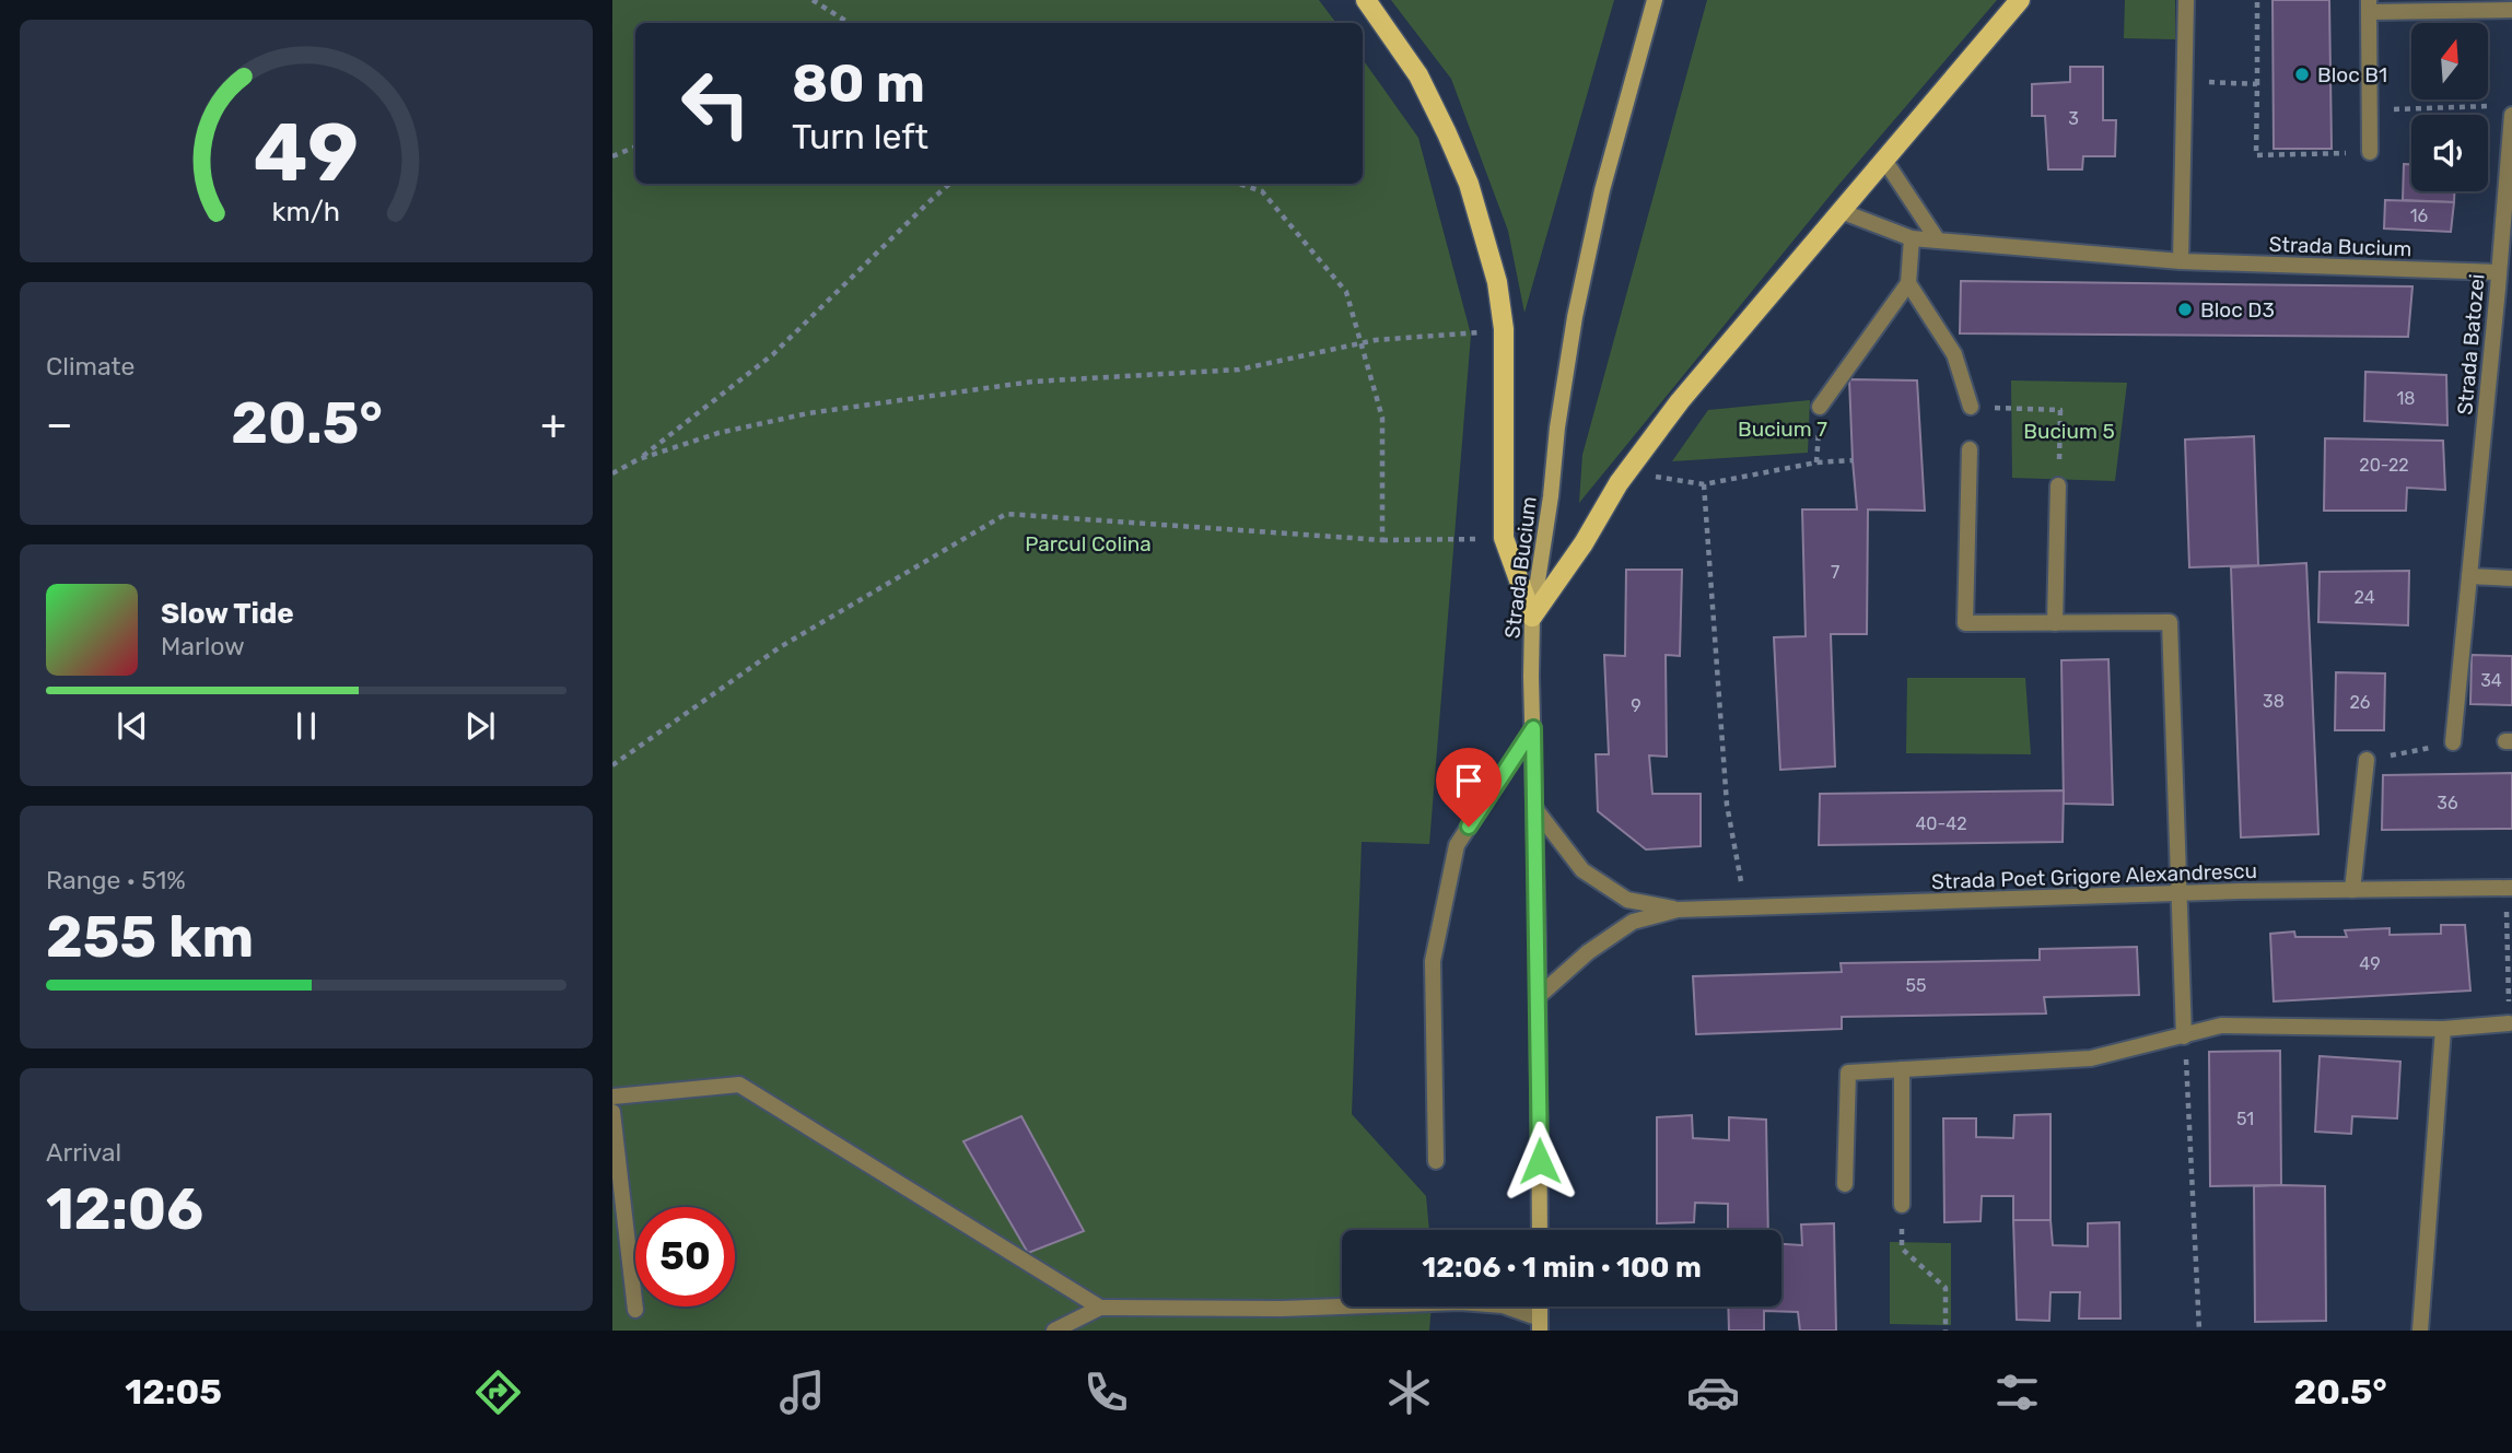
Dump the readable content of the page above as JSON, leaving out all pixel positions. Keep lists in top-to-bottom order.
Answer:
{
  "streets": {
    "main road": ["Strada Bucium"],
    "street": ["Strada Batozei", "Strada Poet Grigore Alexandrescu"]
  },
  "crossings": [
    ["Strada Bucium", "Strada Batozei"]
  ],
  "parks": ["Bucium 7", "Bucium 5", "Parcul Colina"],
  "places": ["Bloc B1", "Bloc D3"],
  "house_numbers": [
    "3",
    "16",
    "18",
    "20-22",
    "7",
    "24",
    "34",
    "38",
    "26",
    "9",
    "36",
    "40-42",
    "49",
    "55",
    "51"
  ],
  "north": "top",
  "page": {
    "turn": ["80 m", "Turn left"],
    "tile": [
      "Climate",
      ["Range · 51%", "255 km"],
      ["Arrival", "12:06"]
    ],
    "heat": ["−", "20.5°", "+"],
    "song": ["Slow Tide", "Marlow"],
    "limit": "50",
    "trip": "12:06 · 1 min · 100 m",
    "tabs": ["12:05", "20.5°"],
    "gauge": ["49", "km/h"]
  }
}
